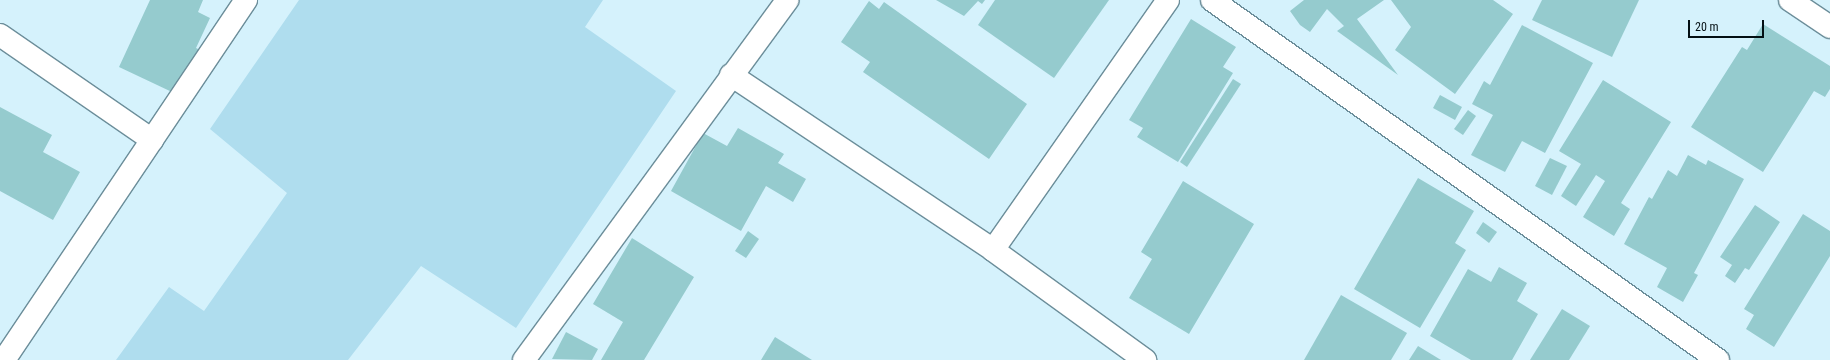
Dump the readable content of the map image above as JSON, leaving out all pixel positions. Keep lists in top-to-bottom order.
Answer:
{
  "scale_bar": "20 m"
}
